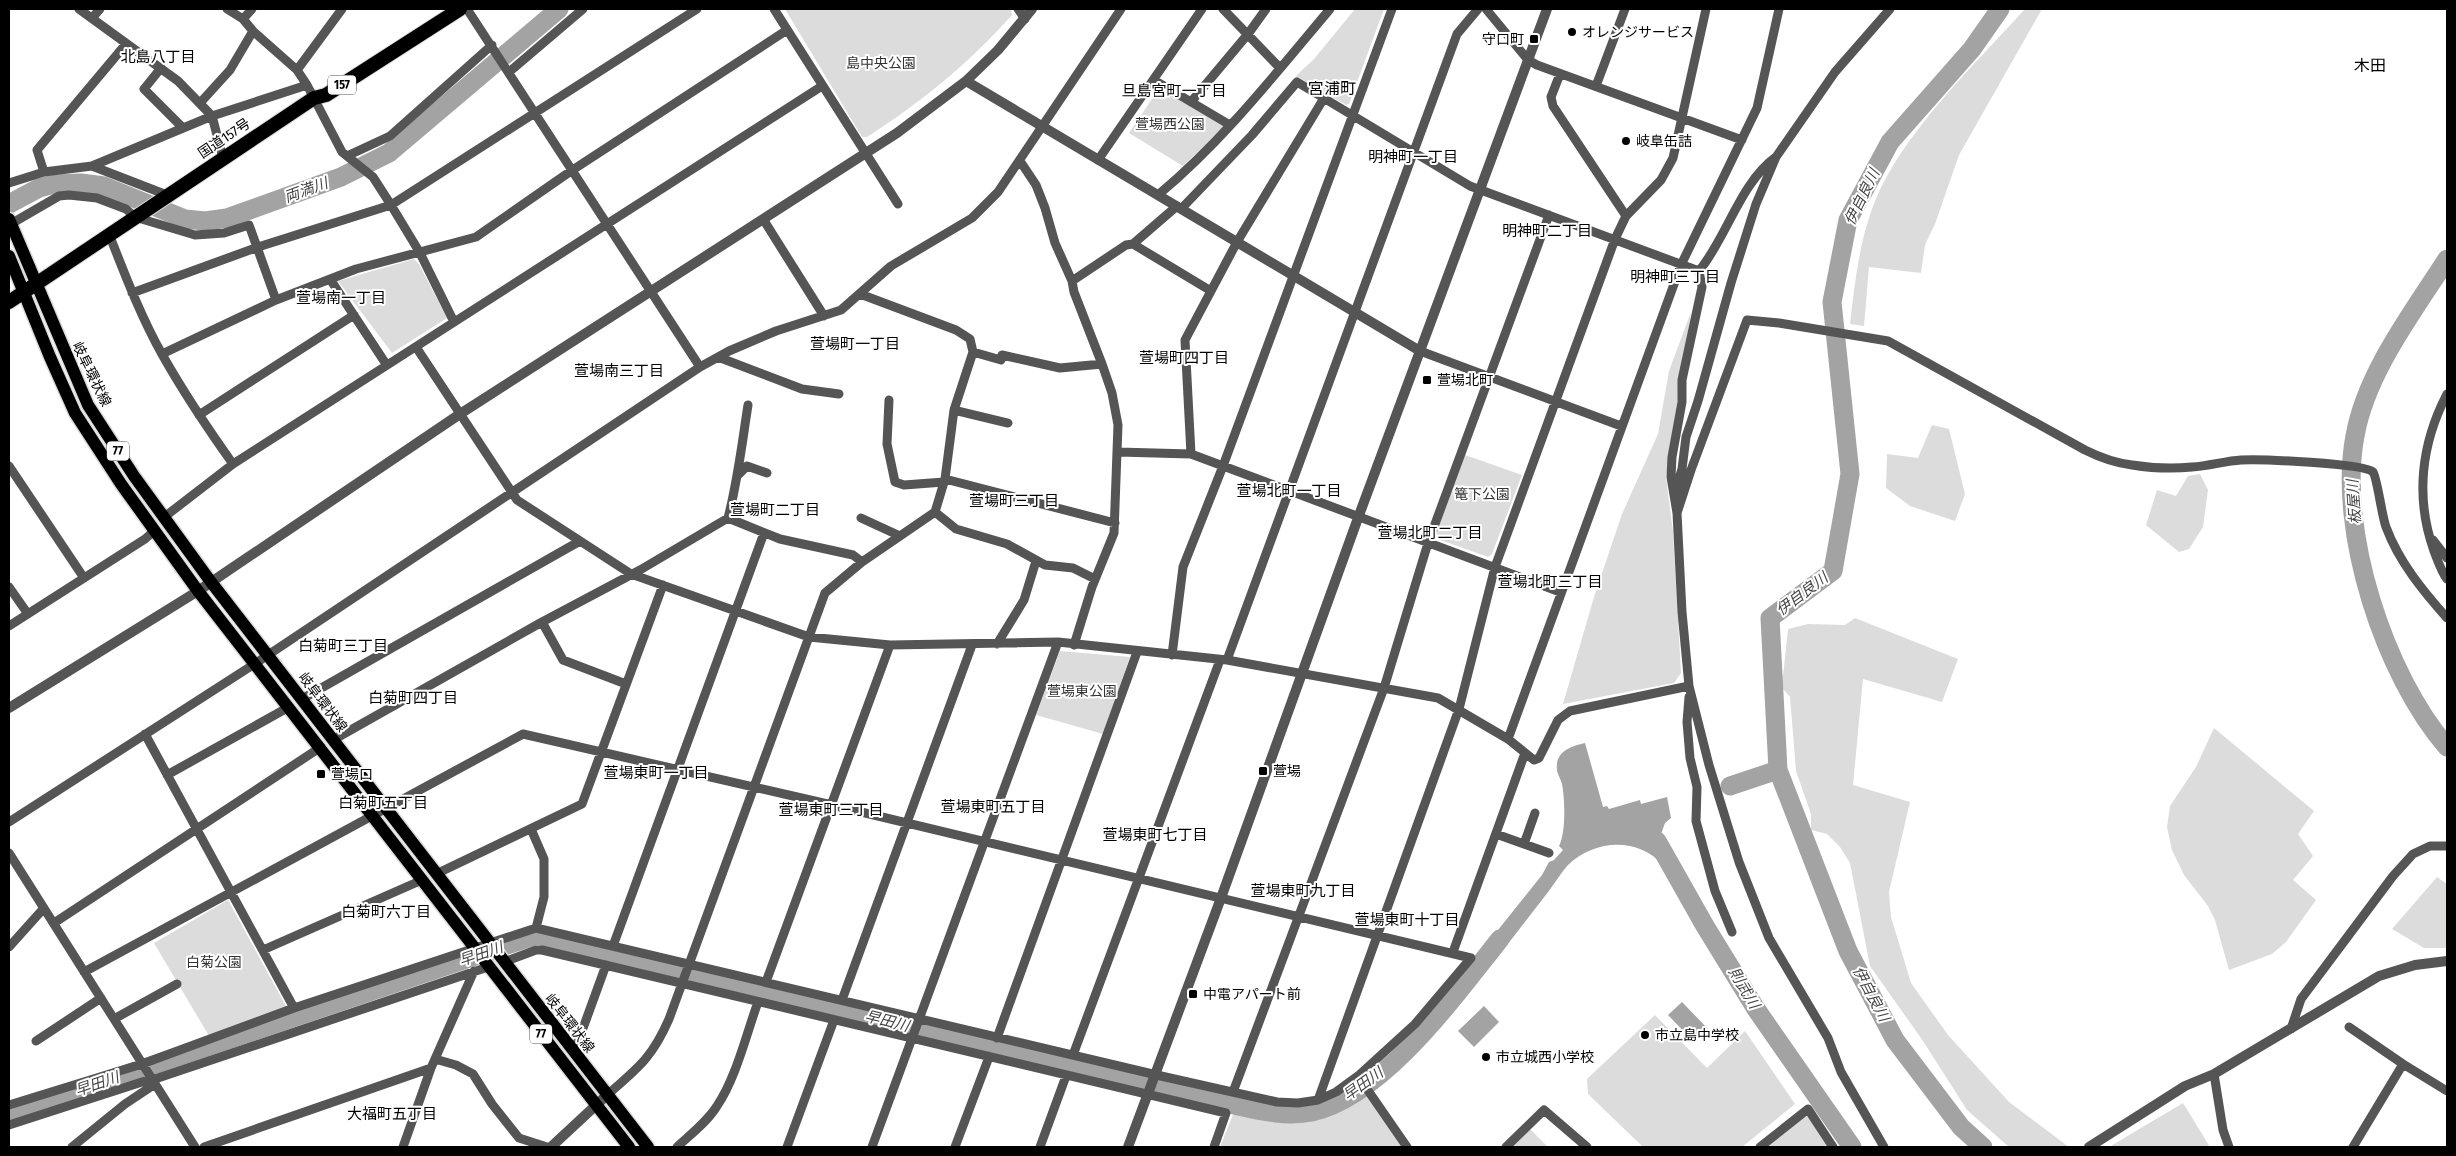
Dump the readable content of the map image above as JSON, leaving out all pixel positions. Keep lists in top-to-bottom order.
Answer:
{
  "streets": {
    "highway": ["157", "国道157号"],
    "main road": ["岐阜環状線", "77"]
  },
  "crossings": [
    ["国道157号", "岐阜環状線"]
  ],
  "districts": [
    "北島八丁目",
    "木田",
    "宮浦町",
    "旦島宮町一丁目",
    "明神町一丁目",
    "明神町二丁目",
    "明神町三丁目",
    "萱場南一丁目",
    "萱場町一丁目",
    "萱場町四丁目",
    "萱場南三丁目",
    "萱場北町一丁目",
    "萱場町三丁目",
    "萱場町二丁目",
    "萱場北町二丁目",
    "萱場北町三丁目",
    "白菊町三丁目",
    "白菊町四丁目",
    "萱場東町一丁目",
    "白菊町五丁目",
    "萱場東町五丁目",
    "萱場東町三丁目",
    "萱場東町七丁目",
    "萱場東町九丁目",
    "白菊町六丁目",
    "萱場東町十丁目",
    "大福町五丁目"
  ],
  "water": [
    "両満川",
    "伊自良川",
    "板屋川",
    "早田川",
    "則武川"
  ],
  "parks": [
    "島中央公園",
    "萱場西公園",
    "篭下公園",
    "萱場東公園",
    "白菊公園"
  ],
  "places": {
    "other": [
      "オレンジサービス",
      "岐阜缶詰",
      "市立島中学校",
      "市立城西小学校"
    ],
    "transit": [
      "守口町",
      "萱場北町",
      "萱場",
      "萱場口",
      "中電アパート前"
    ]
  }
}
